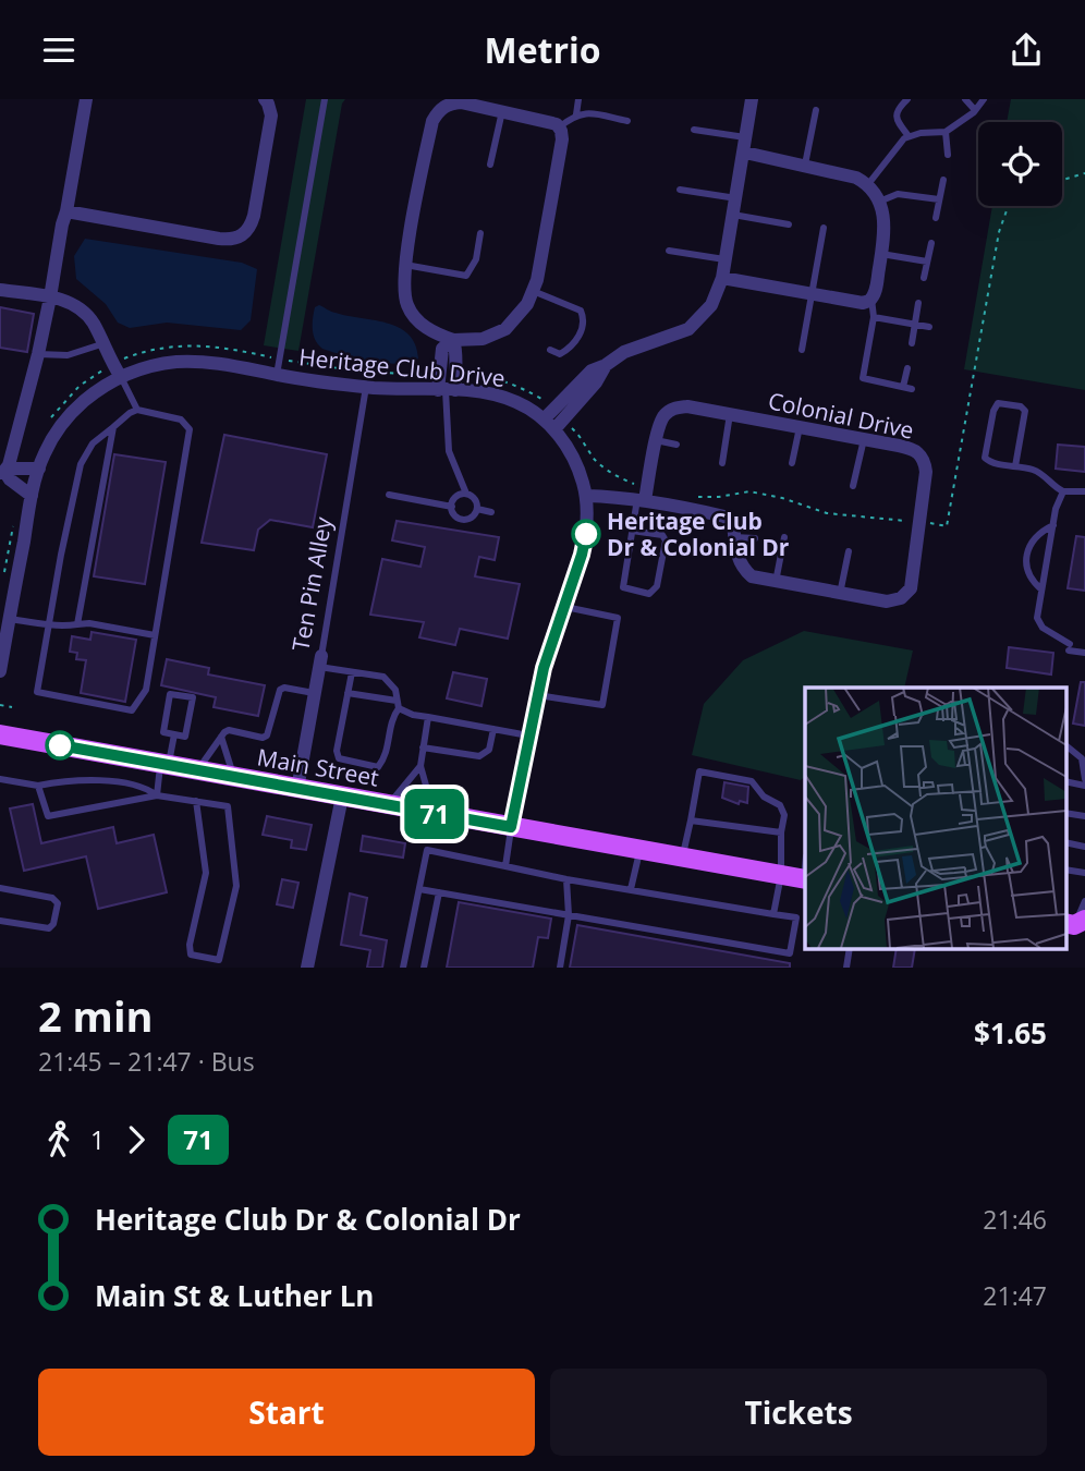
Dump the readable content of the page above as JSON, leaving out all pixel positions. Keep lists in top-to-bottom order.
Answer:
{
  "streets": {
    "main road": ["Main Street"],
    "street": ["Heritage Club Drive", "Colonial Drive", "Ten Pin Alley"]
  },
  "crossings": [
    ["Heritage Club Drive", "Colonial Drive"],
    ["Heritage Club Drive", "Ten Pin Alley"],
    ["Heritage Club Drive", "Main Street"],
    ["Ten Pin Alley", "Main Street"]
  ],
  "places": ["Heritage Club Dr & Colonial Dr"],
  "lines": ["bus line 71"],
  "page": {
    "header": "Metrio",
    "on_map": "71",
    "heading": ["2 min", "21:45 – 21:47 · Bus", "$1.65"],
    "legs": ["1", "71"],
    "list": [
      {
        "name": "Heritage Club Dr & Colonial Dr",
        "value": "21:46"
      },
      {
        "name": "Main St & Luther Ln",
        "value": "21:47"
      }
    ],
    "buttons": ["Start", "Tickets"]
  }
}
